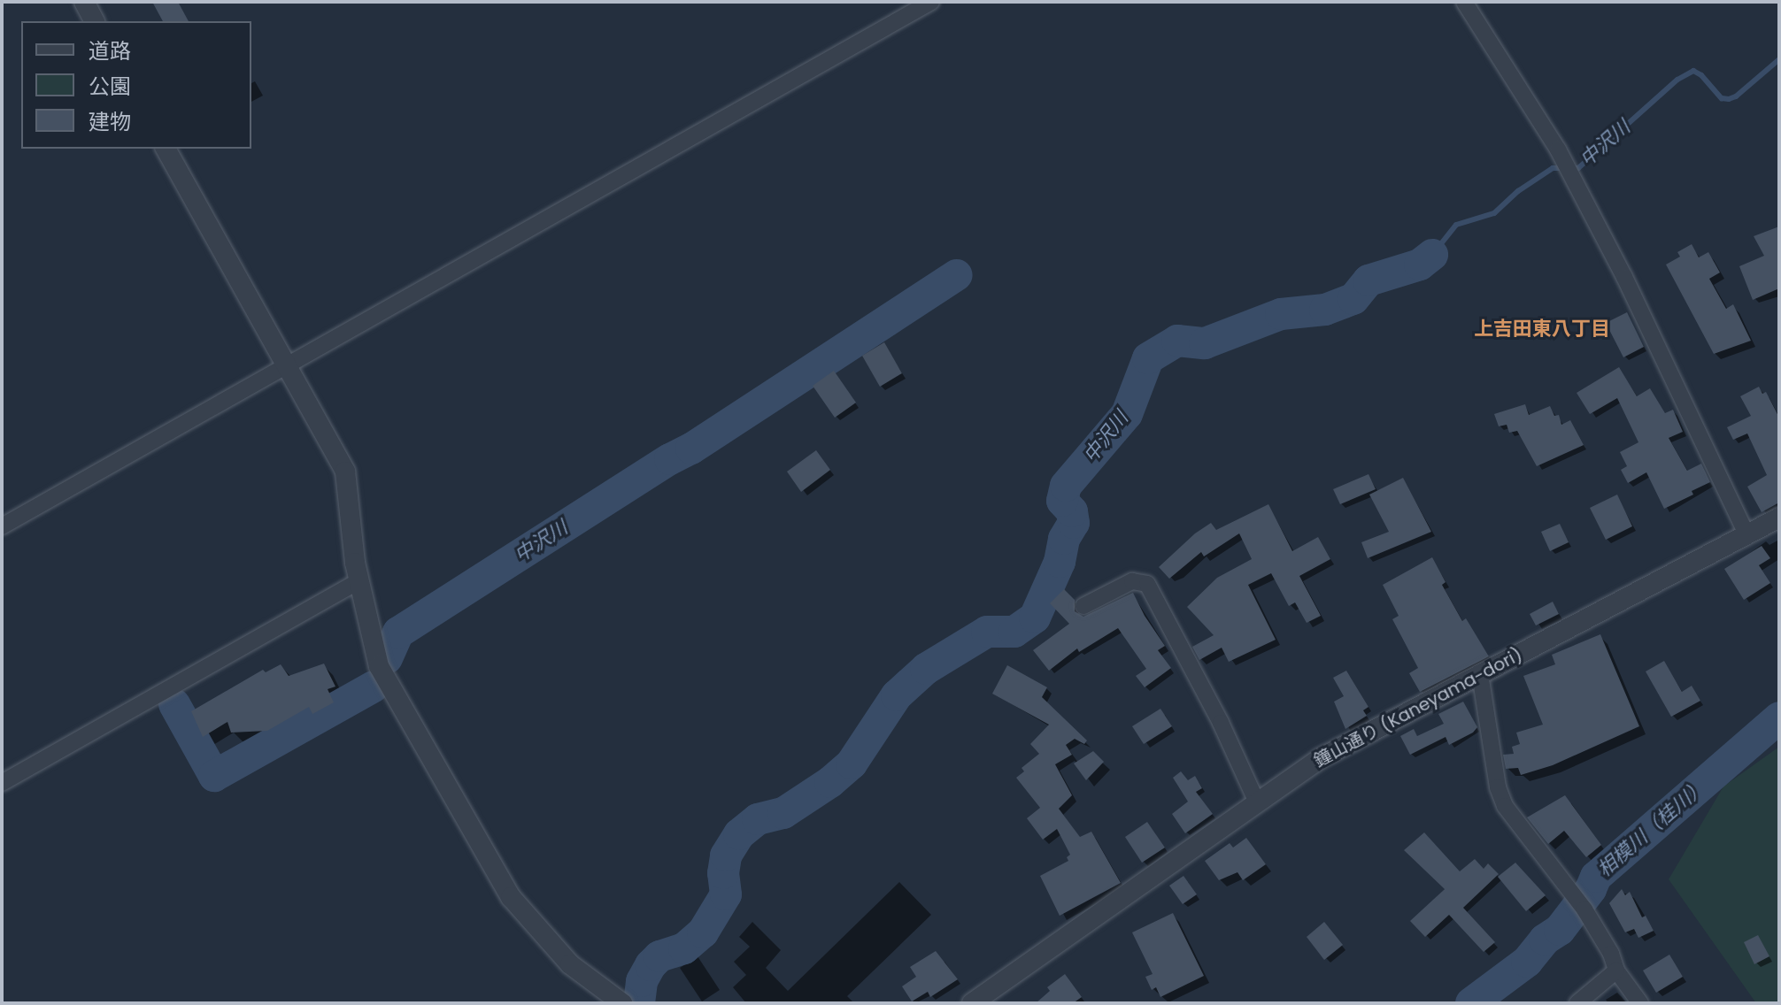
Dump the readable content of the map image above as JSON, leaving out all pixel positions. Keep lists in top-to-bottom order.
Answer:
{
  "streets": {
    "street": ["鐘山通り (Kaneyama-dori)"]
  },
  "districts": ["上吉田東八丁目"],
  "water": ["中沢川", "相模川（桂川）"],
  "legend": ["道路", "公園", "建物"]
}
